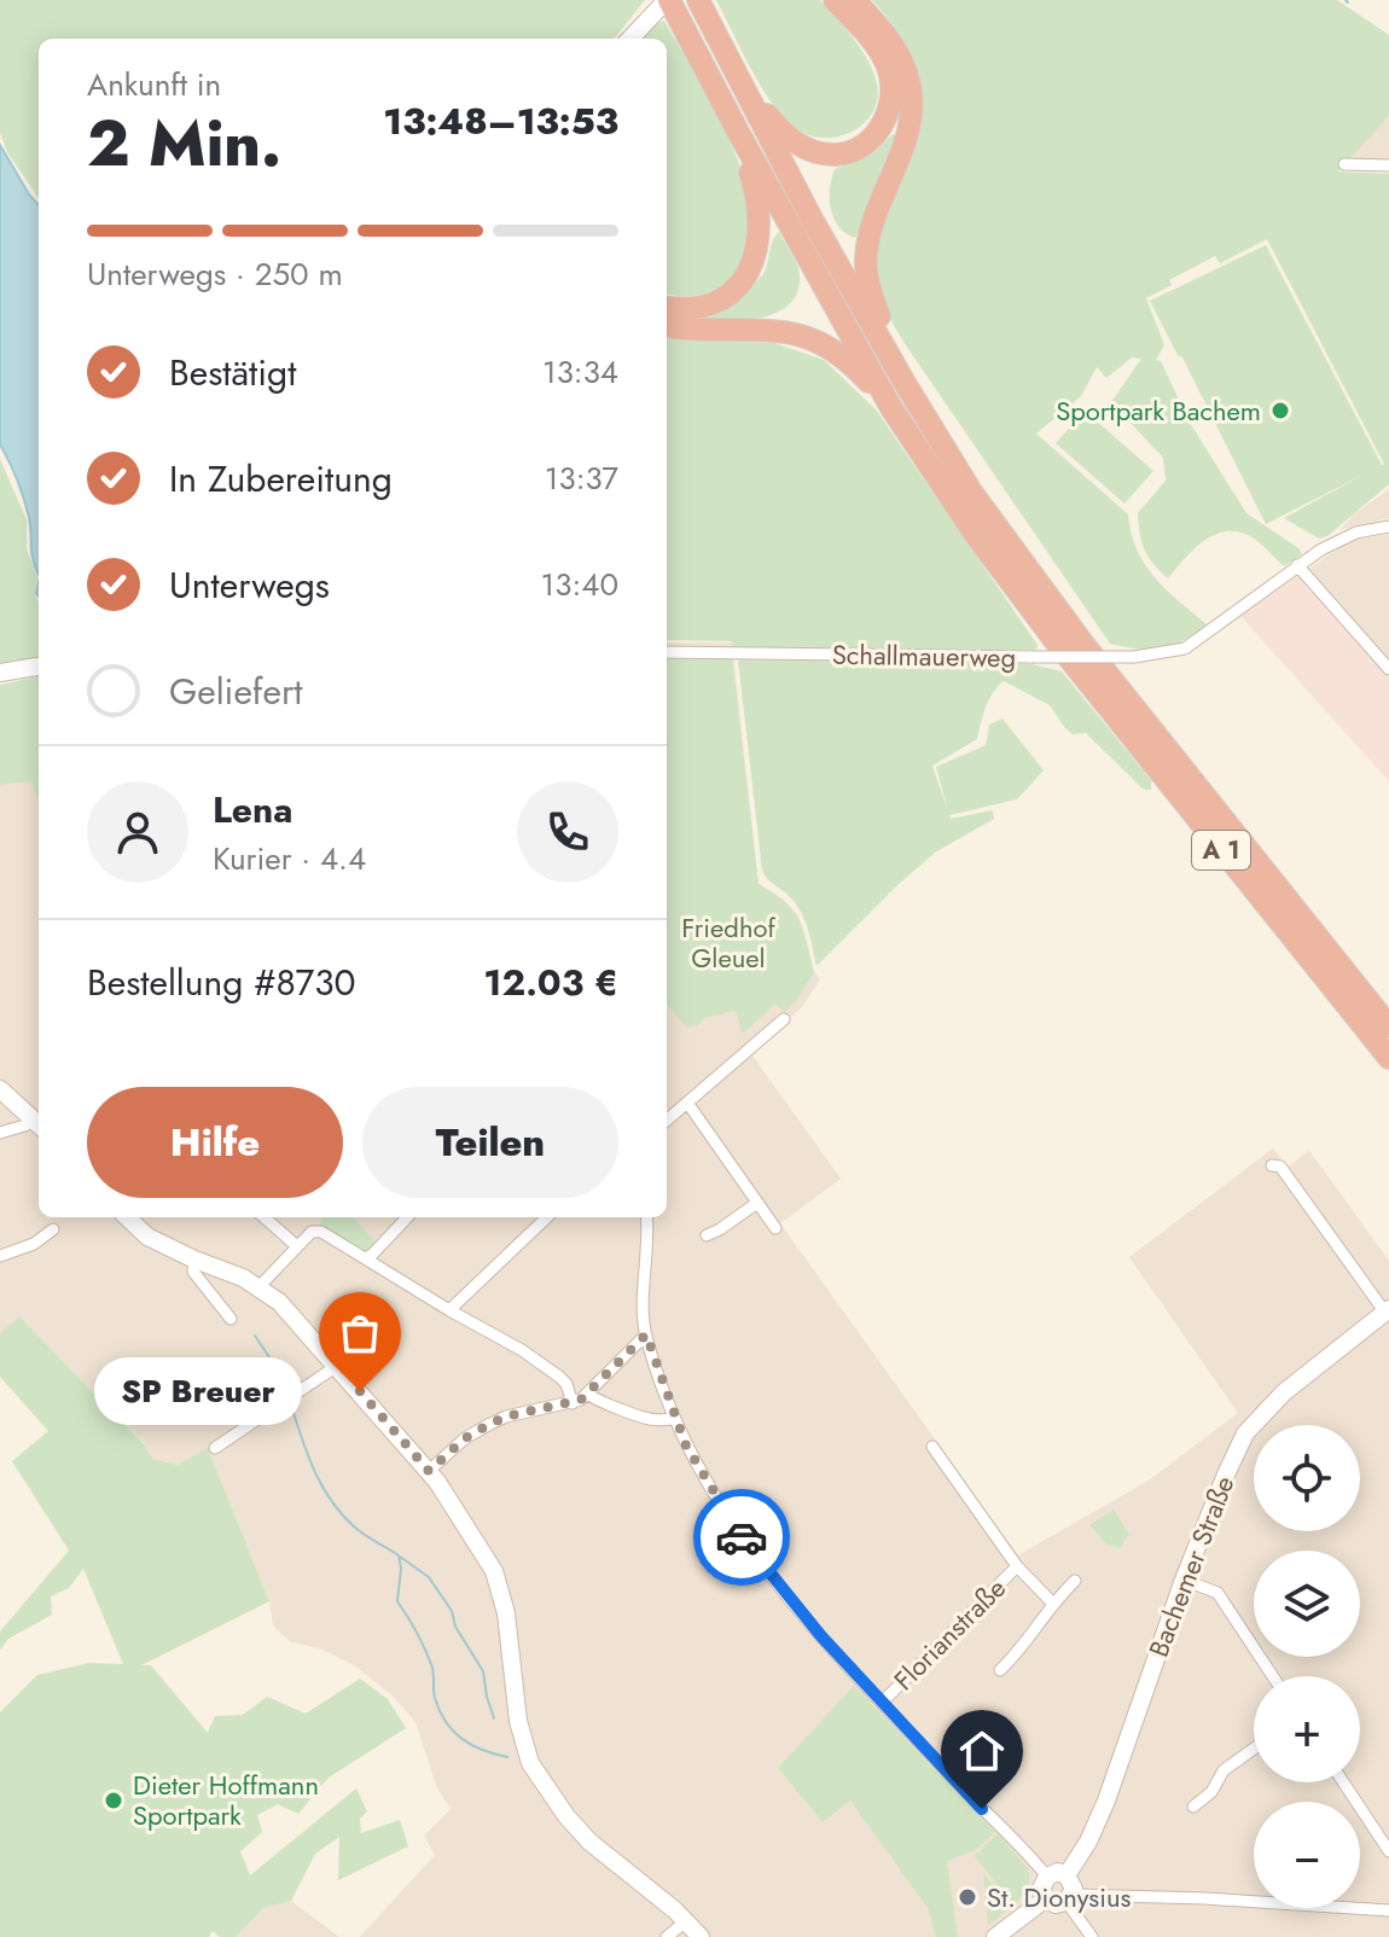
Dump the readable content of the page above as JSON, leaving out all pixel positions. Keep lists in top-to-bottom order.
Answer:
{
  "streets": {
    "highway": ["A 1"],
    "street": ["Schallmauerweg", "Bachemer Straße", "Florianstraße"]
  },
  "parks": ["Friedhof Gleuel"],
  "places": [
    "Sportpark Bachem",
    "SP Breuer",
    "Dieter Hoffmann Sportpark",
    "St. Dionysius"
  ],
  "page": {
    "heading": ["2 Min.", "Ankunft in", "13:48–13:53"],
    "panel": [
      "Lena",
      "Kurier · 4.4",
      "Bestellung #8730",
      "12.03 €"
    ],
    "bar": "Unterwegs · 250 m",
    "list": [
      ["Bestätigt", "13:34"],
      ["In Zubereitung", "13:37"],
      ["Unterwegs", "13:40"],
      "Geliefert"
    ],
    "buttons": ["Hilfe", "Teilen"],
    "bubble": "SP Breuer",
    "map_buttons": ["+", "−"]
  }
}
